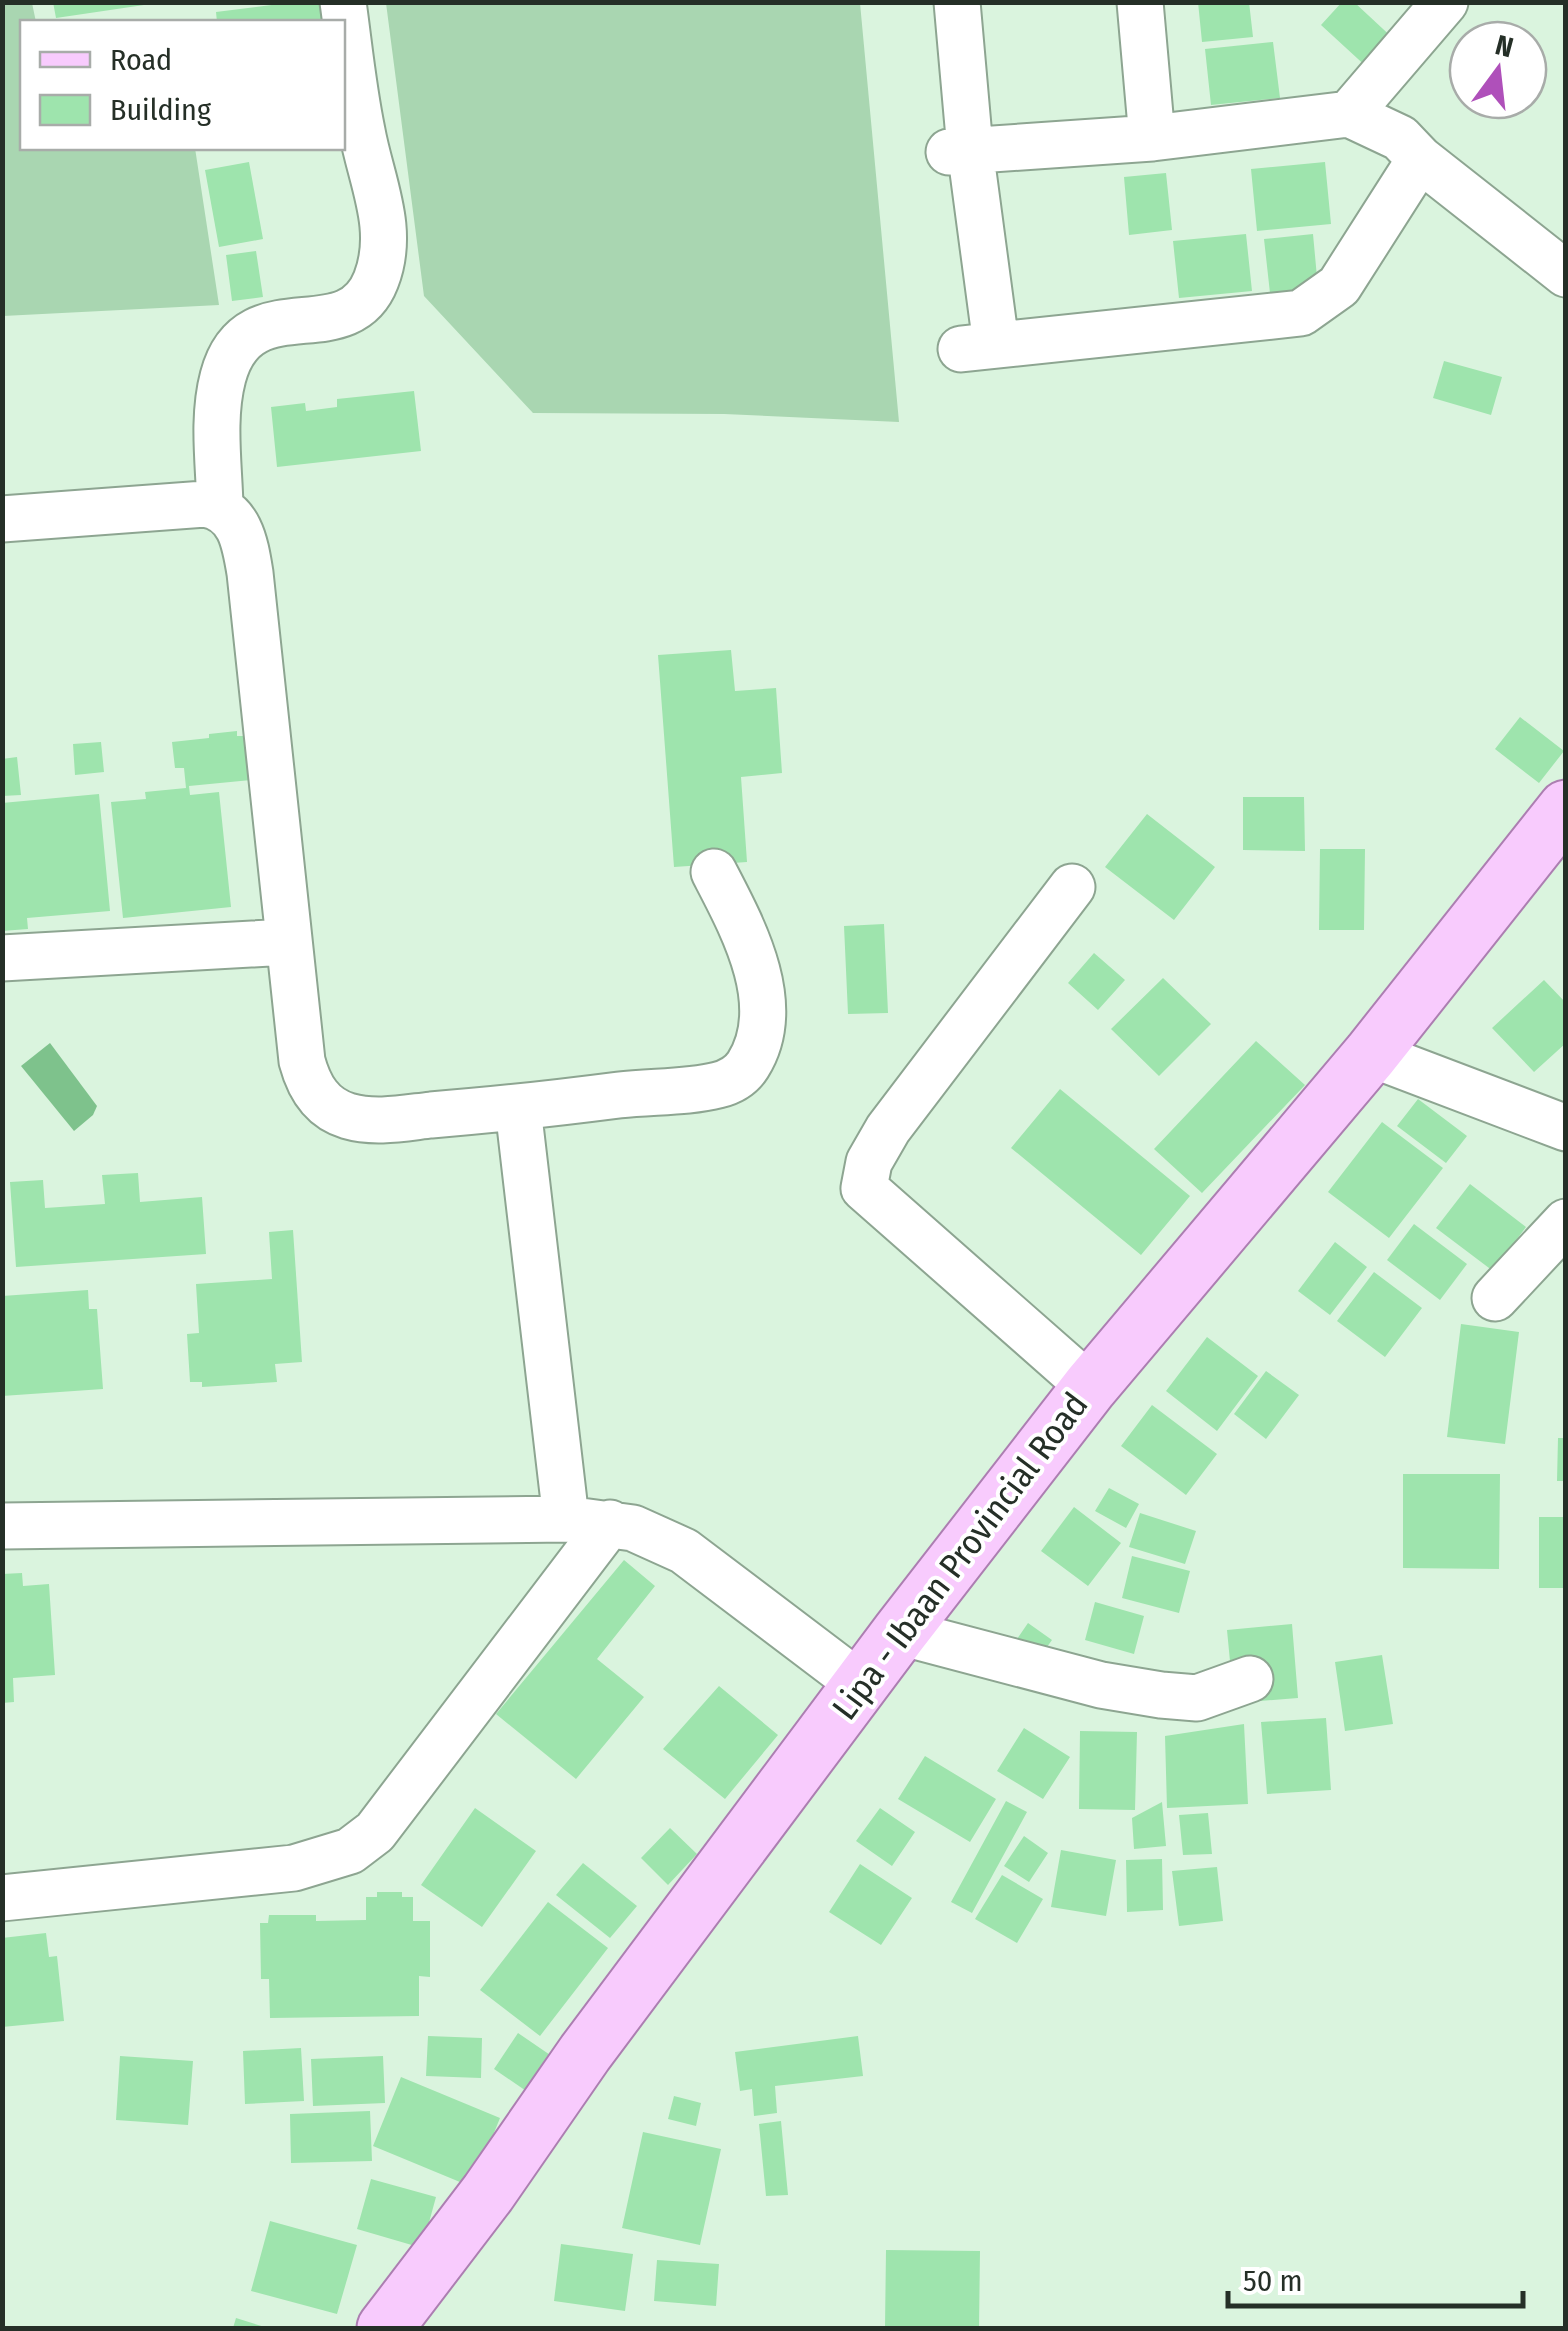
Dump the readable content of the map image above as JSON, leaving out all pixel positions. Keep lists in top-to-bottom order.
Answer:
{
  "streets": {
    "main road": ["Lipa - Ibaan Provincial Road"]
  },
  "legend": ["Road", "Building"],
  "scale_bar": "50 m",
  "north": "top"
}
